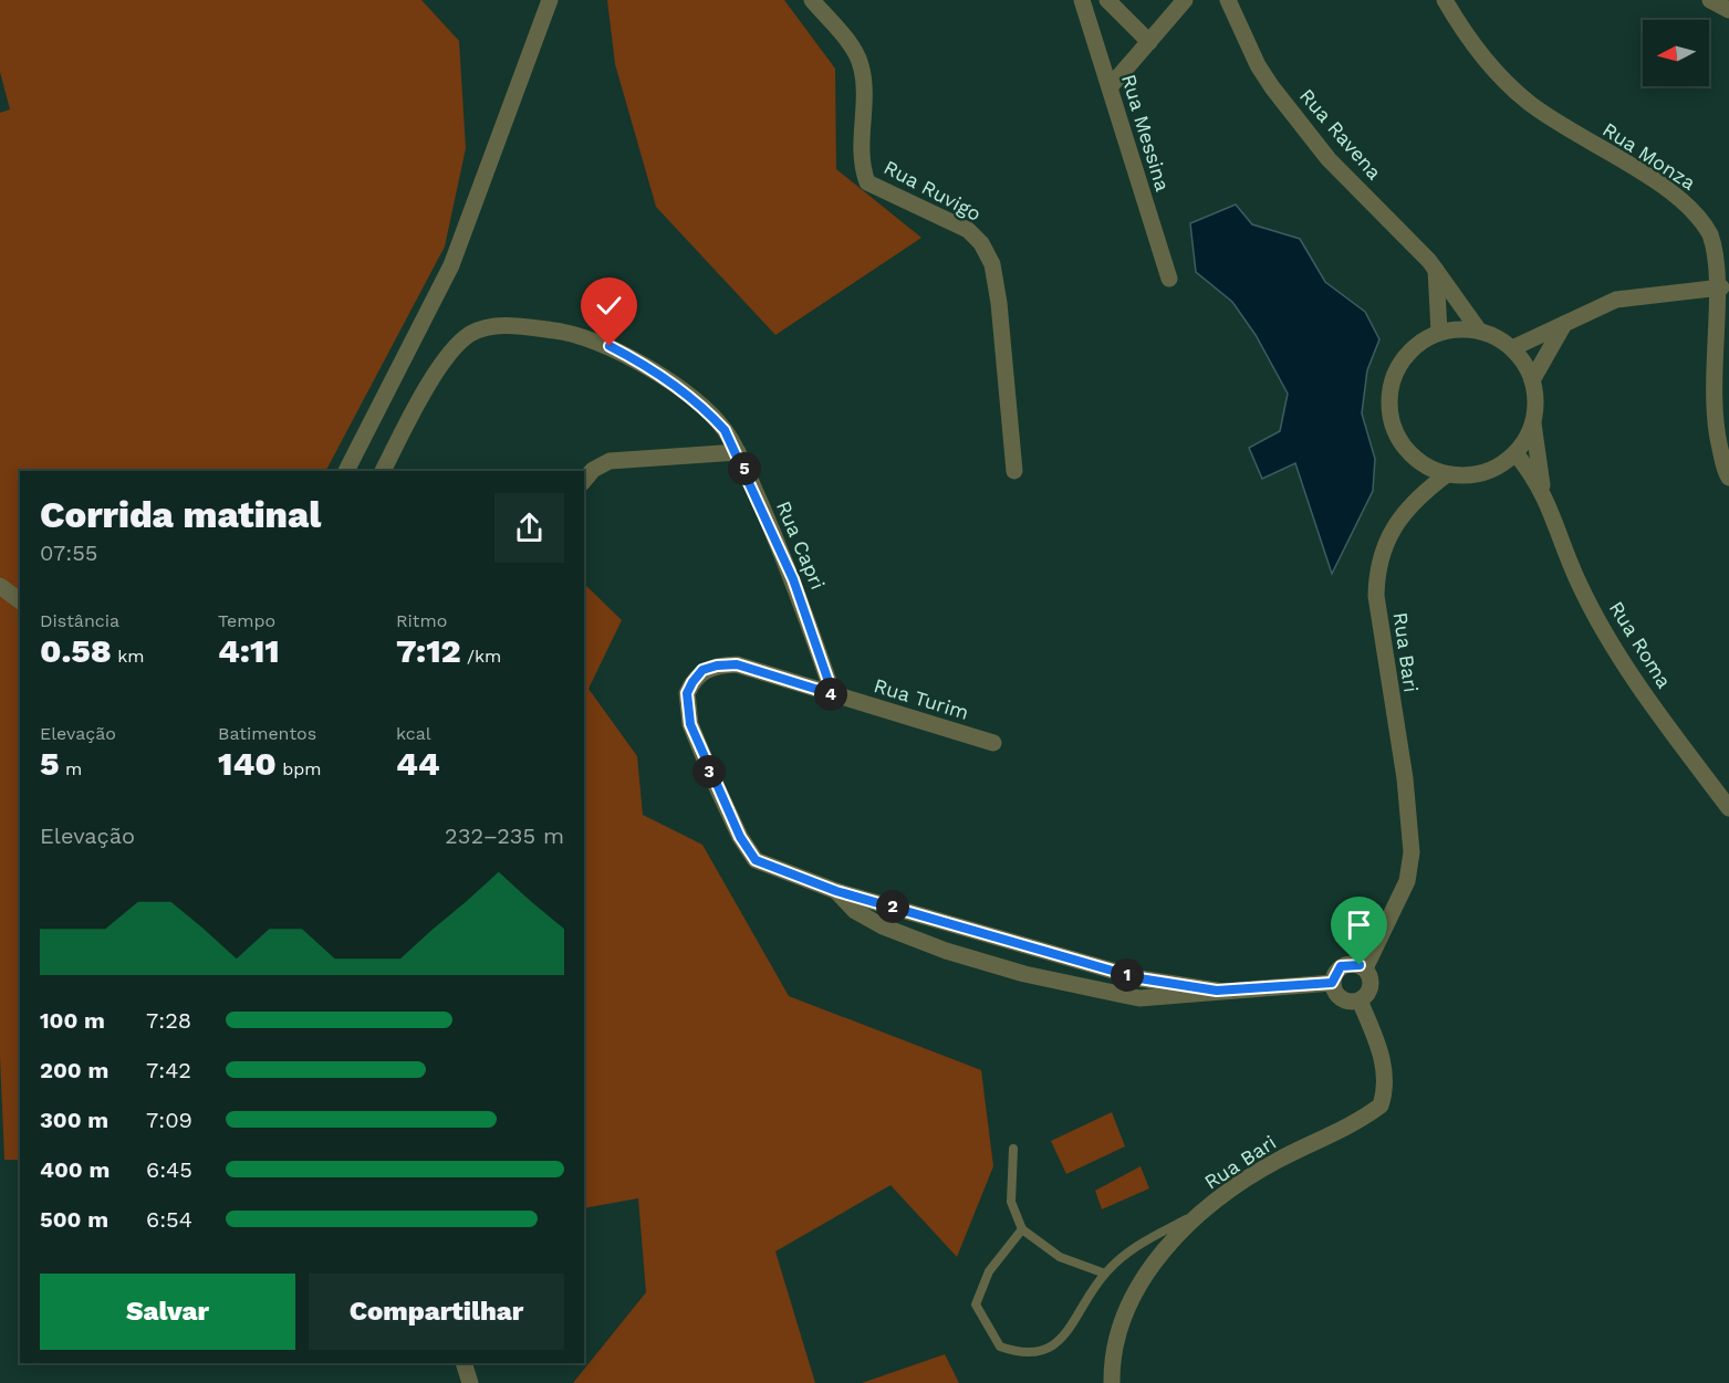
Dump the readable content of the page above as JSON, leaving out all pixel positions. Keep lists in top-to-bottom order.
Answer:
{
  "streets": {
    "street": [
      "Rua Messina",
      "Rua Ravena",
      "Rua Monza",
      "Rua Ruvigo",
      "Rua Capri",
      "Rua Roma",
      "Rua Bari",
      "Rua Turim"
    ]
  },
  "crossings": [
    ["Rua Ravena", "Rua Roma"],
    ["Rua Ravena", "Rua Bari"],
    ["Rua Capri", "Rua Turim"],
    ["Rua Roma", "Rua Bari"],
    ["Rua Bari", "Rua Turim"]
  ],
  "north": "left",
  "page": {
    "pins": [
      "5",
      "4",
      "3",
      "2",
      "1"
    ],
    "heading": ["Corrida matinal", "07:55"],
    "stats": [
      ["Distância", "0.58 km"],
      ["Tempo", "4:11"],
      ["Ritmo", "7:12 /km"],
      ["Elevação", "5 m"],
      ["Batimentos", "140 bpm"],
      ["kcal", "44"]
    ],
    "chart": ["Elevação", "232–235 m"],
    "list": [
      {
        "name": "100 m",
        "note": "7:28"
      },
      {
        "name": "200 m",
        "note": "7:42"
      },
      {
        "name": "300 m",
        "note": "7:09"
      },
      {
        "name": "400 m",
        "note": "6:45"
      },
      {
        "name": "500 m",
        "note": "6:54"
      }
    ],
    "buttons": ["Salvar", "Compartilhar"]
  }
}
